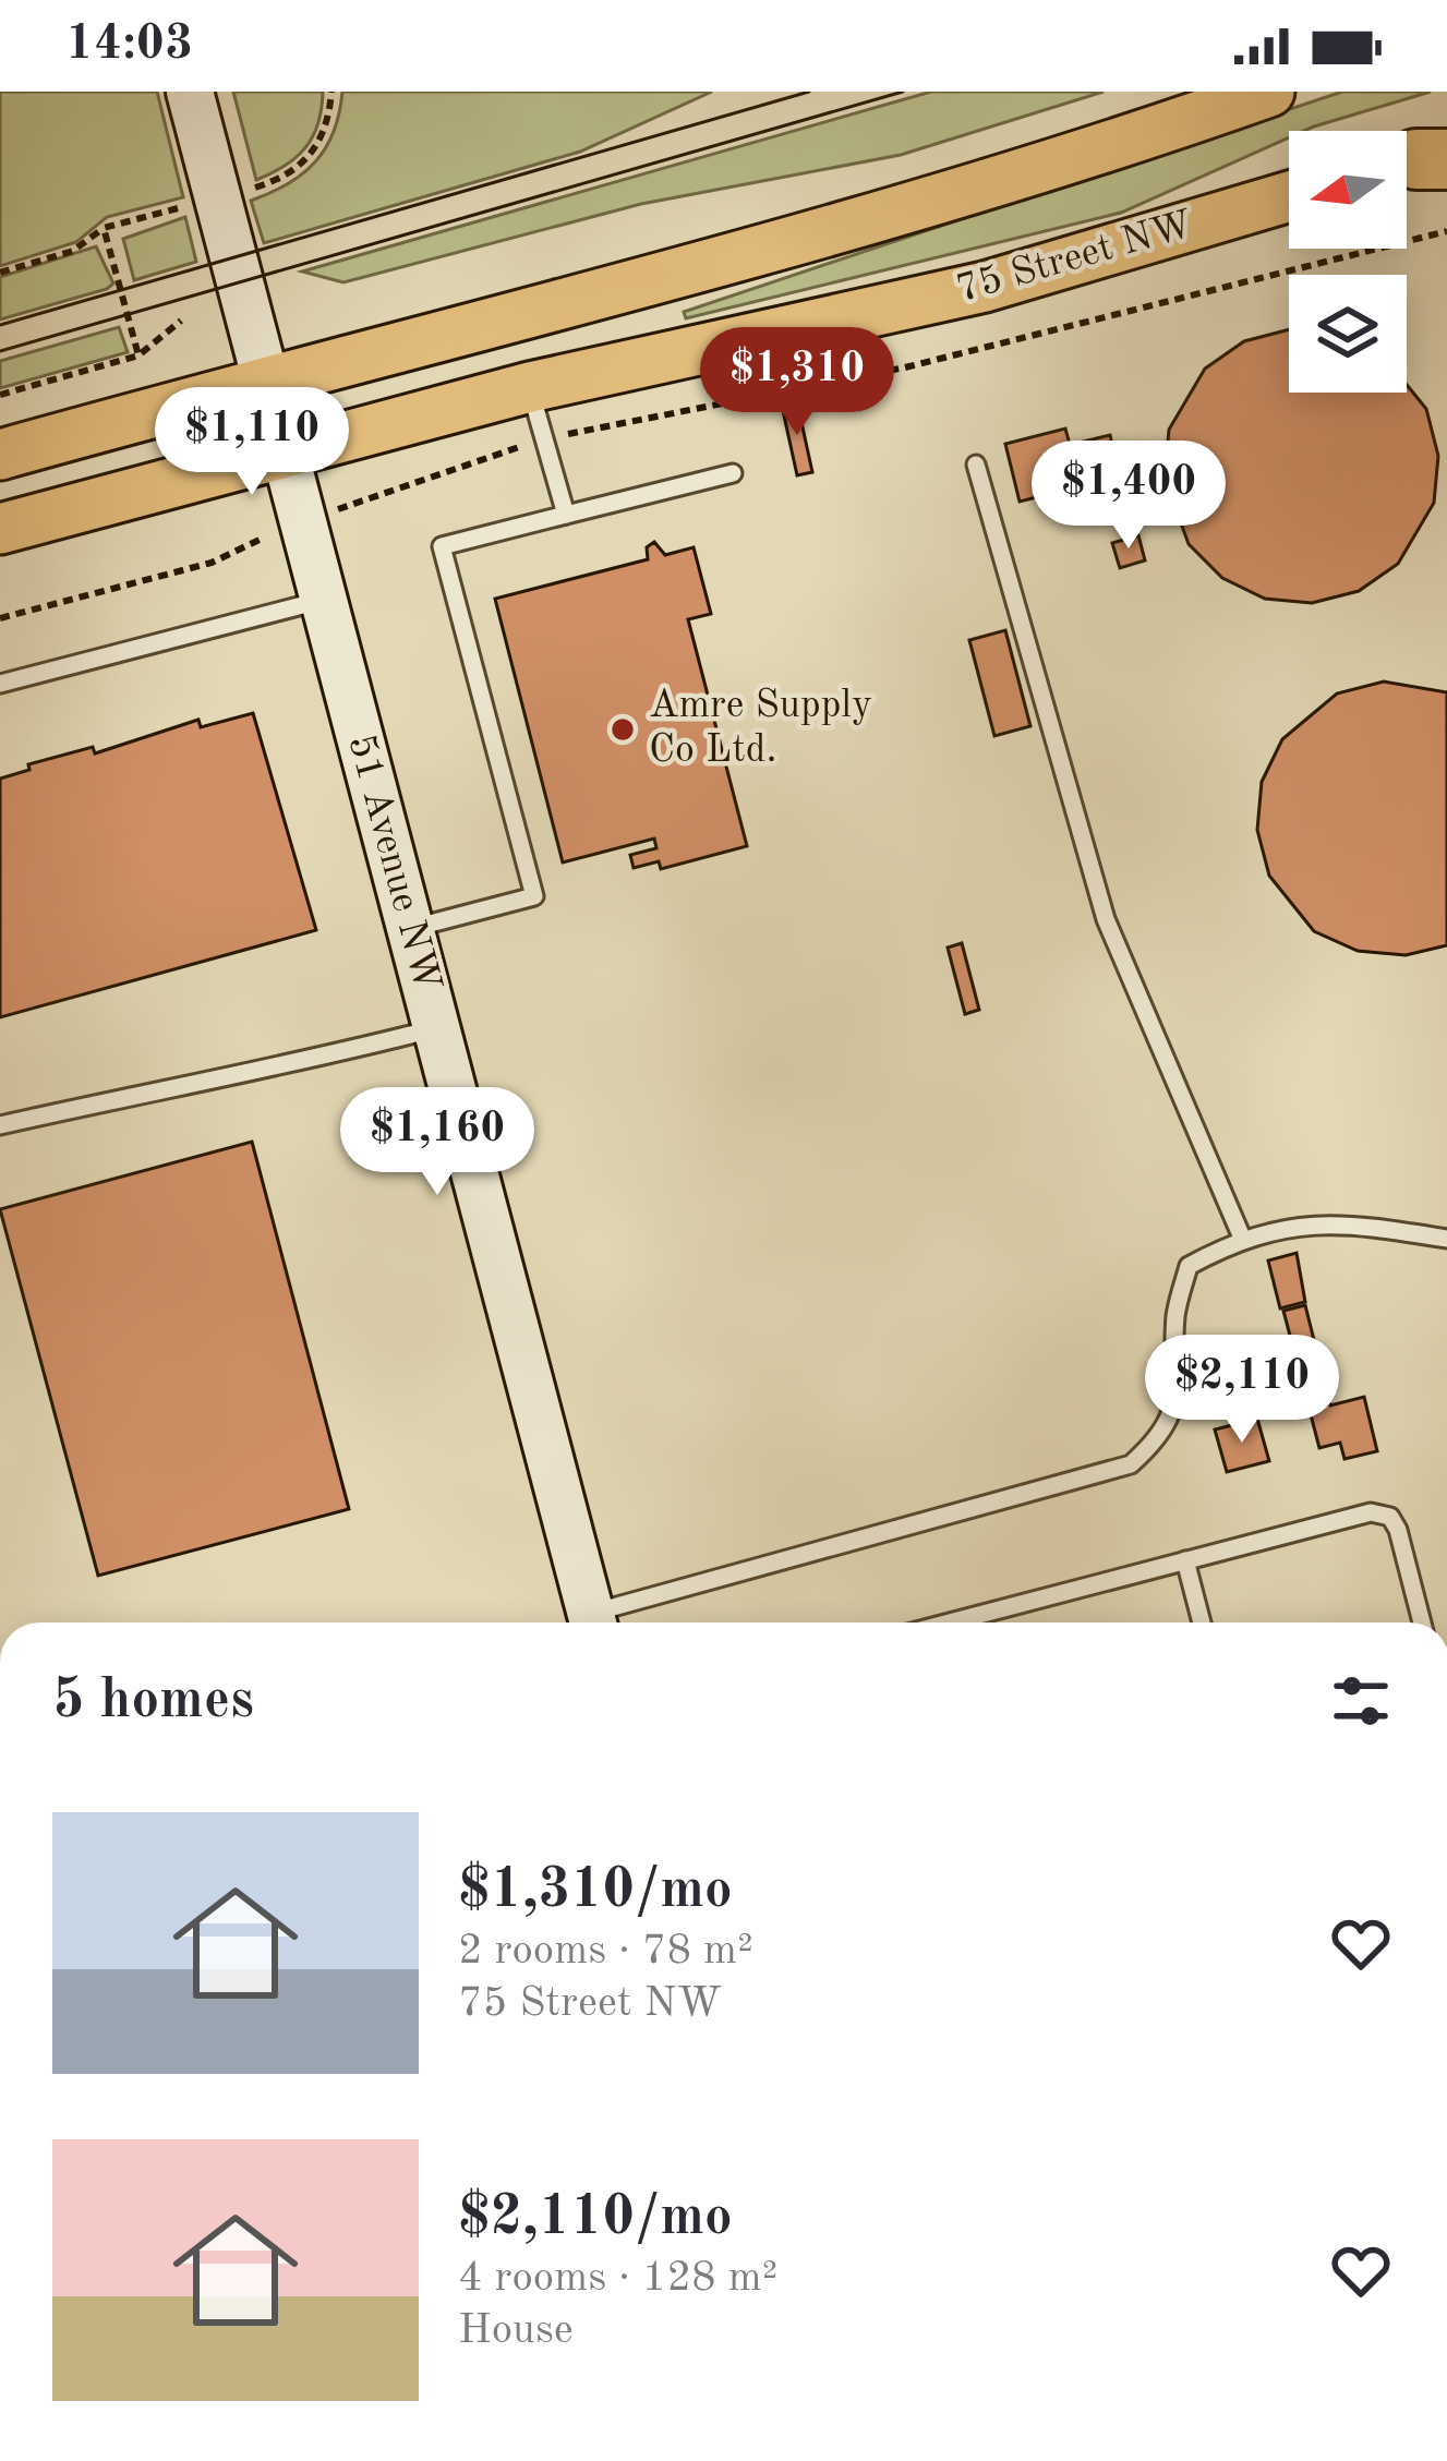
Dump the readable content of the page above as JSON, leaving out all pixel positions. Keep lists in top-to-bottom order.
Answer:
{
  "streets": {
    "main road": ["75 Street NW"],
    "street": ["51 Avenue NW"]
  },
  "crossings": [
    ["75 Street NW", "51 Avenue NW"]
  ],
  "places": ["Amre Supply Co Ltd."],
  "north": "left",
  "page": {
    "status": "14:03",
    "price": [
      "$1,310",
      "$1,110",
      "$1,400",
      "$1,160",
      "$2,110"
    ],
    "heading": "5 homes",
    "list": [
      {
        "name": "$1,310/mo",
        "note": "2 rooms · 78 m² · 75 Street NW"
      },
      {
        "name": "$2,110/mo",
        "note": "4 rooms · 128 m² · House"
      }
    ]
  }
}
